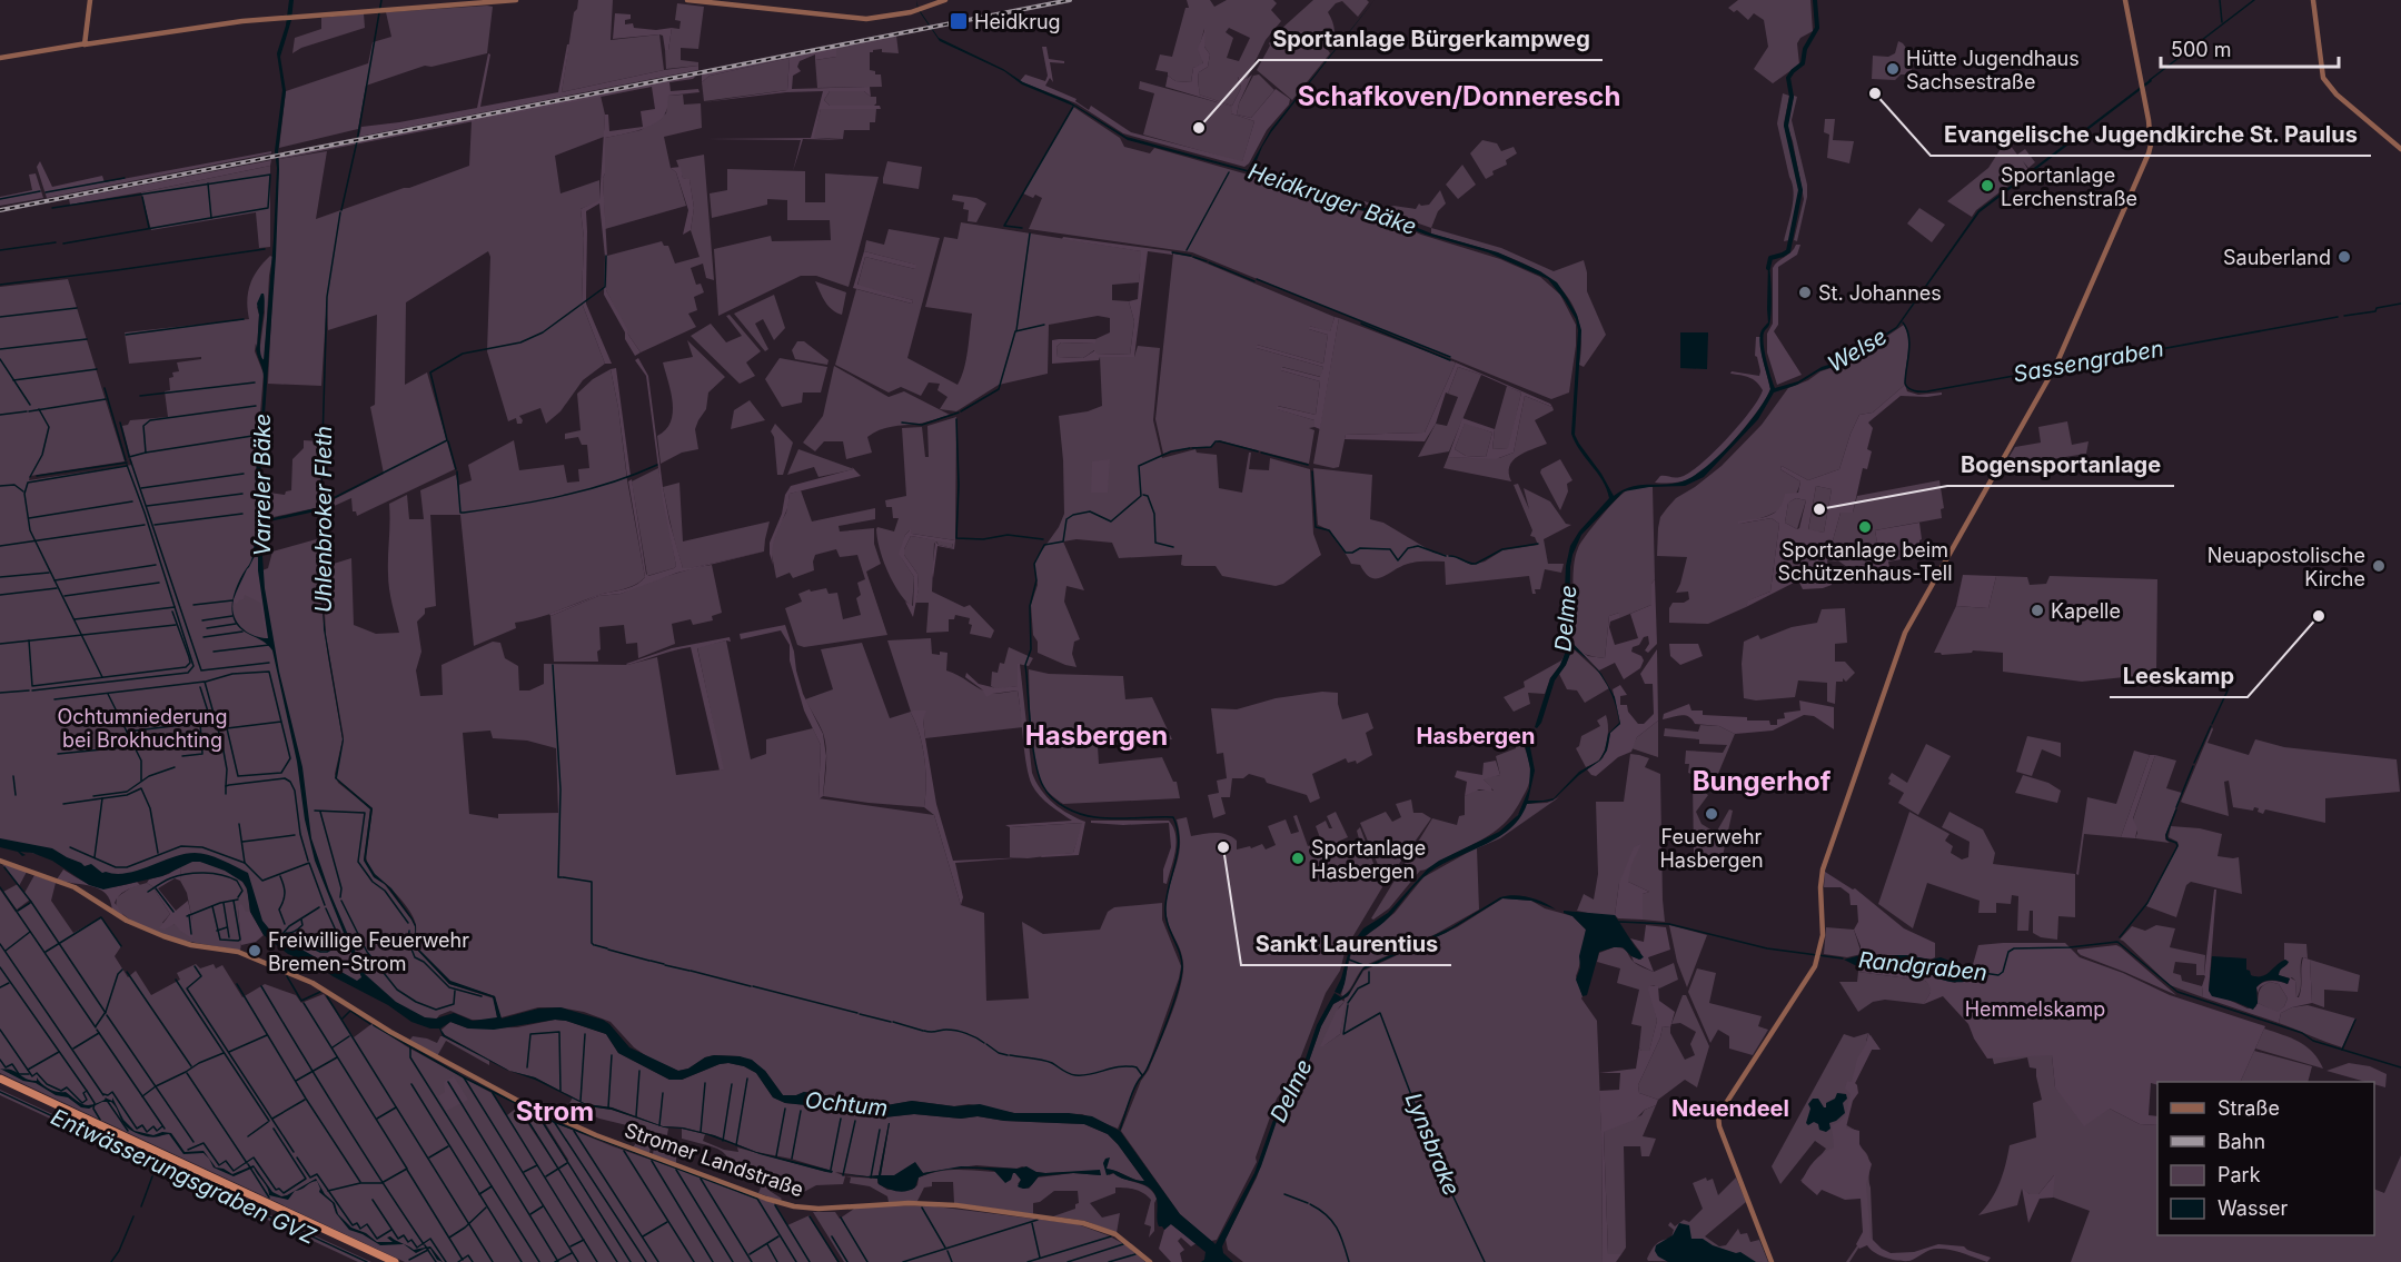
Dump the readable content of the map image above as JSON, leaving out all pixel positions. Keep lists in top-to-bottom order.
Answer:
{
  "streets": {
    "main road": ["Stromer Landstraße"]
  },
  "districts": [
    "Schafkoven/Donneresch",
    "Hasbergen",
    "Hasbergen",
    "Bungerhof",
    "Neuendeel",
    "Strom"
  ],
  "water": [
    "Heidkruger Bäke",
    "Welse",
    "Sassengraben",
    "Varreler Bäke",
    "Uhlenbroker Fleth",
    "Delme",
    "Randgraben",
    "Ochtum",
    "Lynsbrake",
    "Entwässerungsgraben GVZ"
  ],
  "parks": ["Ochtumniederung bei Brokhuchting", "Hemmelskamp"],
  "places": {
    "transit": ["Heidkrug"],
    "other": [
      "Hütte Jugendhaus Sachsestraße",
      "Evangelische Jugendkirche St. Paulus",
      "Sportanlage Bürgerkampweg",
      "Sportanlage Lerchenstraße",
      "Sauberland",
      "St. Johannes",
      "Bogensportanlage",
      "Sportanlage beim Schützenhaus-Tell",
      "Neuapostolische Kirche",
      "Kapelle",
      "Leeskamp",
      "Feuerwehr Hasbergen",
      "Sankt Laurentius",
      "Sportanlage Hasbergen",
      "Freiwillige Feuerwehr Bremen-Strom"
    ]
  },
  "legend": [
    "Straße",
    "Bahn",
    "Park",
    "Wasser"
  ],
  "scale_bar": "500 m"
}
